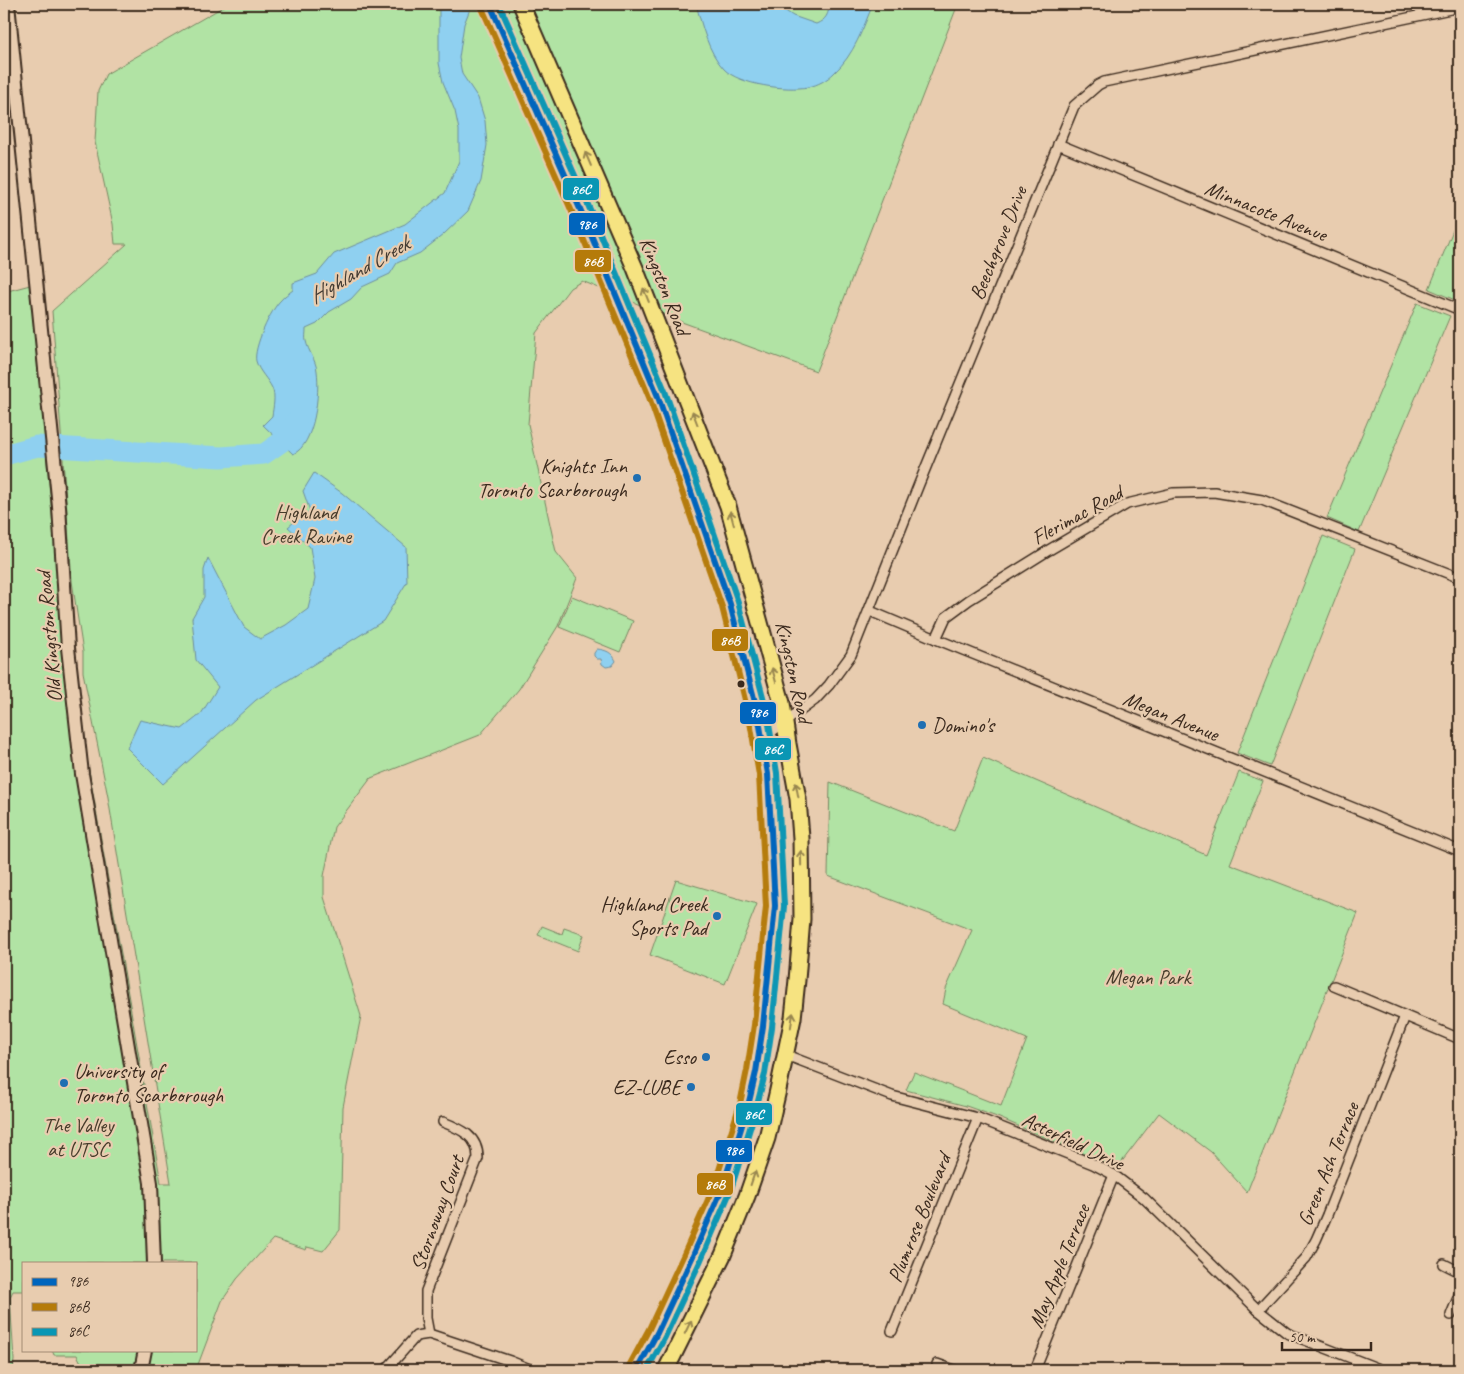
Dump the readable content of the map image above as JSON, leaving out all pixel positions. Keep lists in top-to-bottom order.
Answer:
{
  "streets": {
    "main road": ["Kingston Road"],
    "street": [
      "Minnacote Avenue",
      "Beechgrove Drive",
      "Flerimac Road",
      "Old Kingston Road",
      "Megan Avenue",
      "Asterfield Drive",
      "Green Ash Terrace",
      "Stornoway Court",
      "Plumrose Boulevard",
      "May Apple Terrace"
    ]
  },
  "crossings": [
    ["Minnacote Avenue", "Beechgrove Drive"],
    ["Beechgrove Drive", "Kingston Road"],
    ["Beechgrove Drive", "Megan Avenue"],
    ["Kingston Road", "Asterfield Drive"],
    ["Flerimac Road", "Megan Avenue"],
    ["Asterfield Drive", "Green Ash Terrace"],
    ["Asterfield Drive", "Plumrose Boulevard"],
    ["Asterfield Drive", "May Apple Terrace"]
  ],
  "water": ["Highland Creek"],
  "parks": ["Highland Creek Ravine", "Megan Park", "The Valley at UTSC"],
  "places": [
    "Knights Inn Toronto Scarborough",
    "Domino's",
    "Highland Creek Sports Pad",
    "Esso",
    "University of Toronto Scarborough",
    "EZ-LUBE"
  ],
  "lines": ["transit line 986", "transit line 86C", "transit line 86B"],
  "legend": ["986", "86B", "86C"],
  "scale_bar": "50 m"
}
